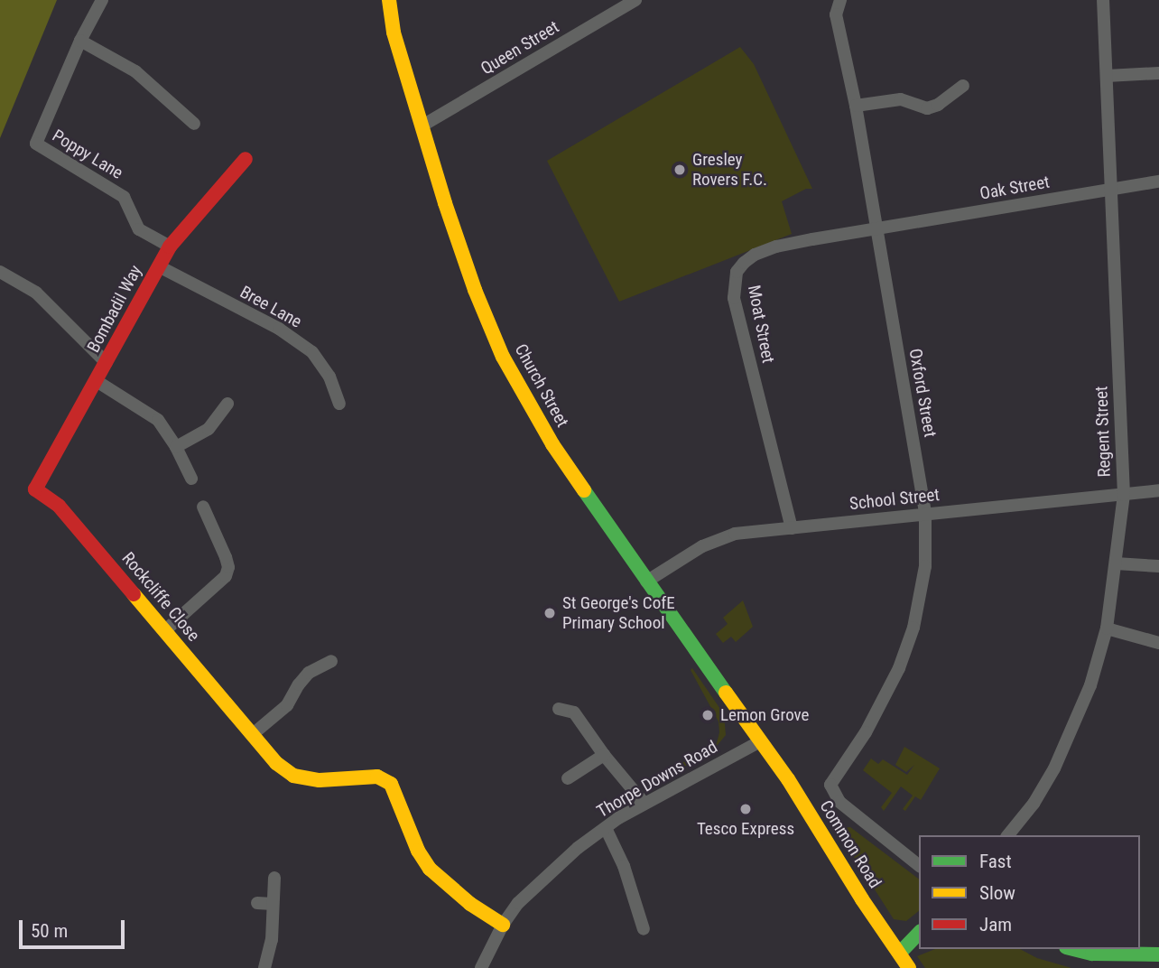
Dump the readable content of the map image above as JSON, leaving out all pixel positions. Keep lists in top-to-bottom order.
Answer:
{
  "streets": {
    "street": [
      "Queen Street",
      "Poppy Lane",
      "Oak Street",
      "Bree Lane",
      "Bombadil Way",
      "Moat Street",
      "Church Street",
      "Oxford Street",
      "Regent Street",
      "School Street",
      "Rockcliffe Close",
      "Thorpe Downs Road",
      "Common Road"
    ]
  },
  "crossings": [
    ["Queen Street", "Church Street"],
    ["Poppy Lane", "Bombadil Way"],
    ["Oak Street", "Moat Street"],
    ["Oak Street", "Oxford Street"],
    ["Oak Street", "Regent Street"],
    ["Bree Lane", "Bombadil Way"],
    ["Bombadil Way", "Rockcliffe Close"],
    ["Moat Street", "Oxford Street"],
    ["Moat Street", "School Street"],
    ["Church Street", "School Street"],
    ["Church Street", "Thorpe Downs Road"],
    ["Church Street", "Common Road"],
    ["Oxford Street", "School Street"],
    ["Regent Street", "School Street"],
    ["Rockcliffe Close", "Thorpe Downs Road"],
    ["Thorpe Downs Road", "Common Road"]
  ],
  "places": [
    "Gresley Rovers F.C.",
    "St George's CofE Primary School",
    "Lemon Grove",
    "Tesco Express"
  ],
  "legend": ["Fast", "Slow", "Jam"],
  "scale_bar": "50 m"
}
